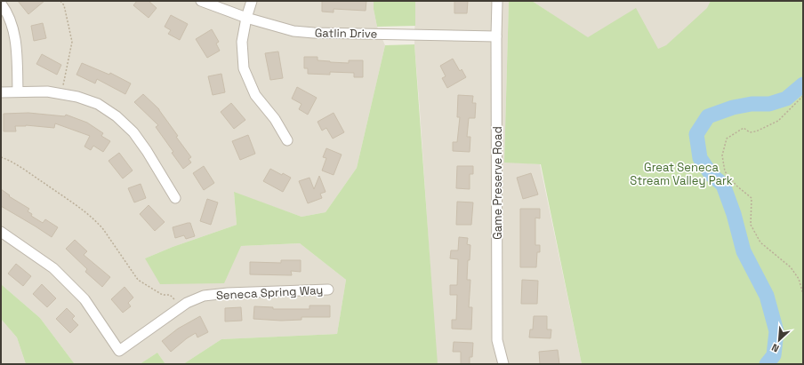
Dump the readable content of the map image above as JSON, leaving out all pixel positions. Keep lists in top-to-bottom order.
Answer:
{
  "streets": {
    "street": ["Gatlin Drive", "Game Preserve Road", "Seneca Spring Way"]
  },
  "crossings": [
    ["Gatlin Drive", "Game Preserve Road"]
  ],
  "parks": ["Great Seneca Stream Valley Park"],
  "north": "bottom left"
}
